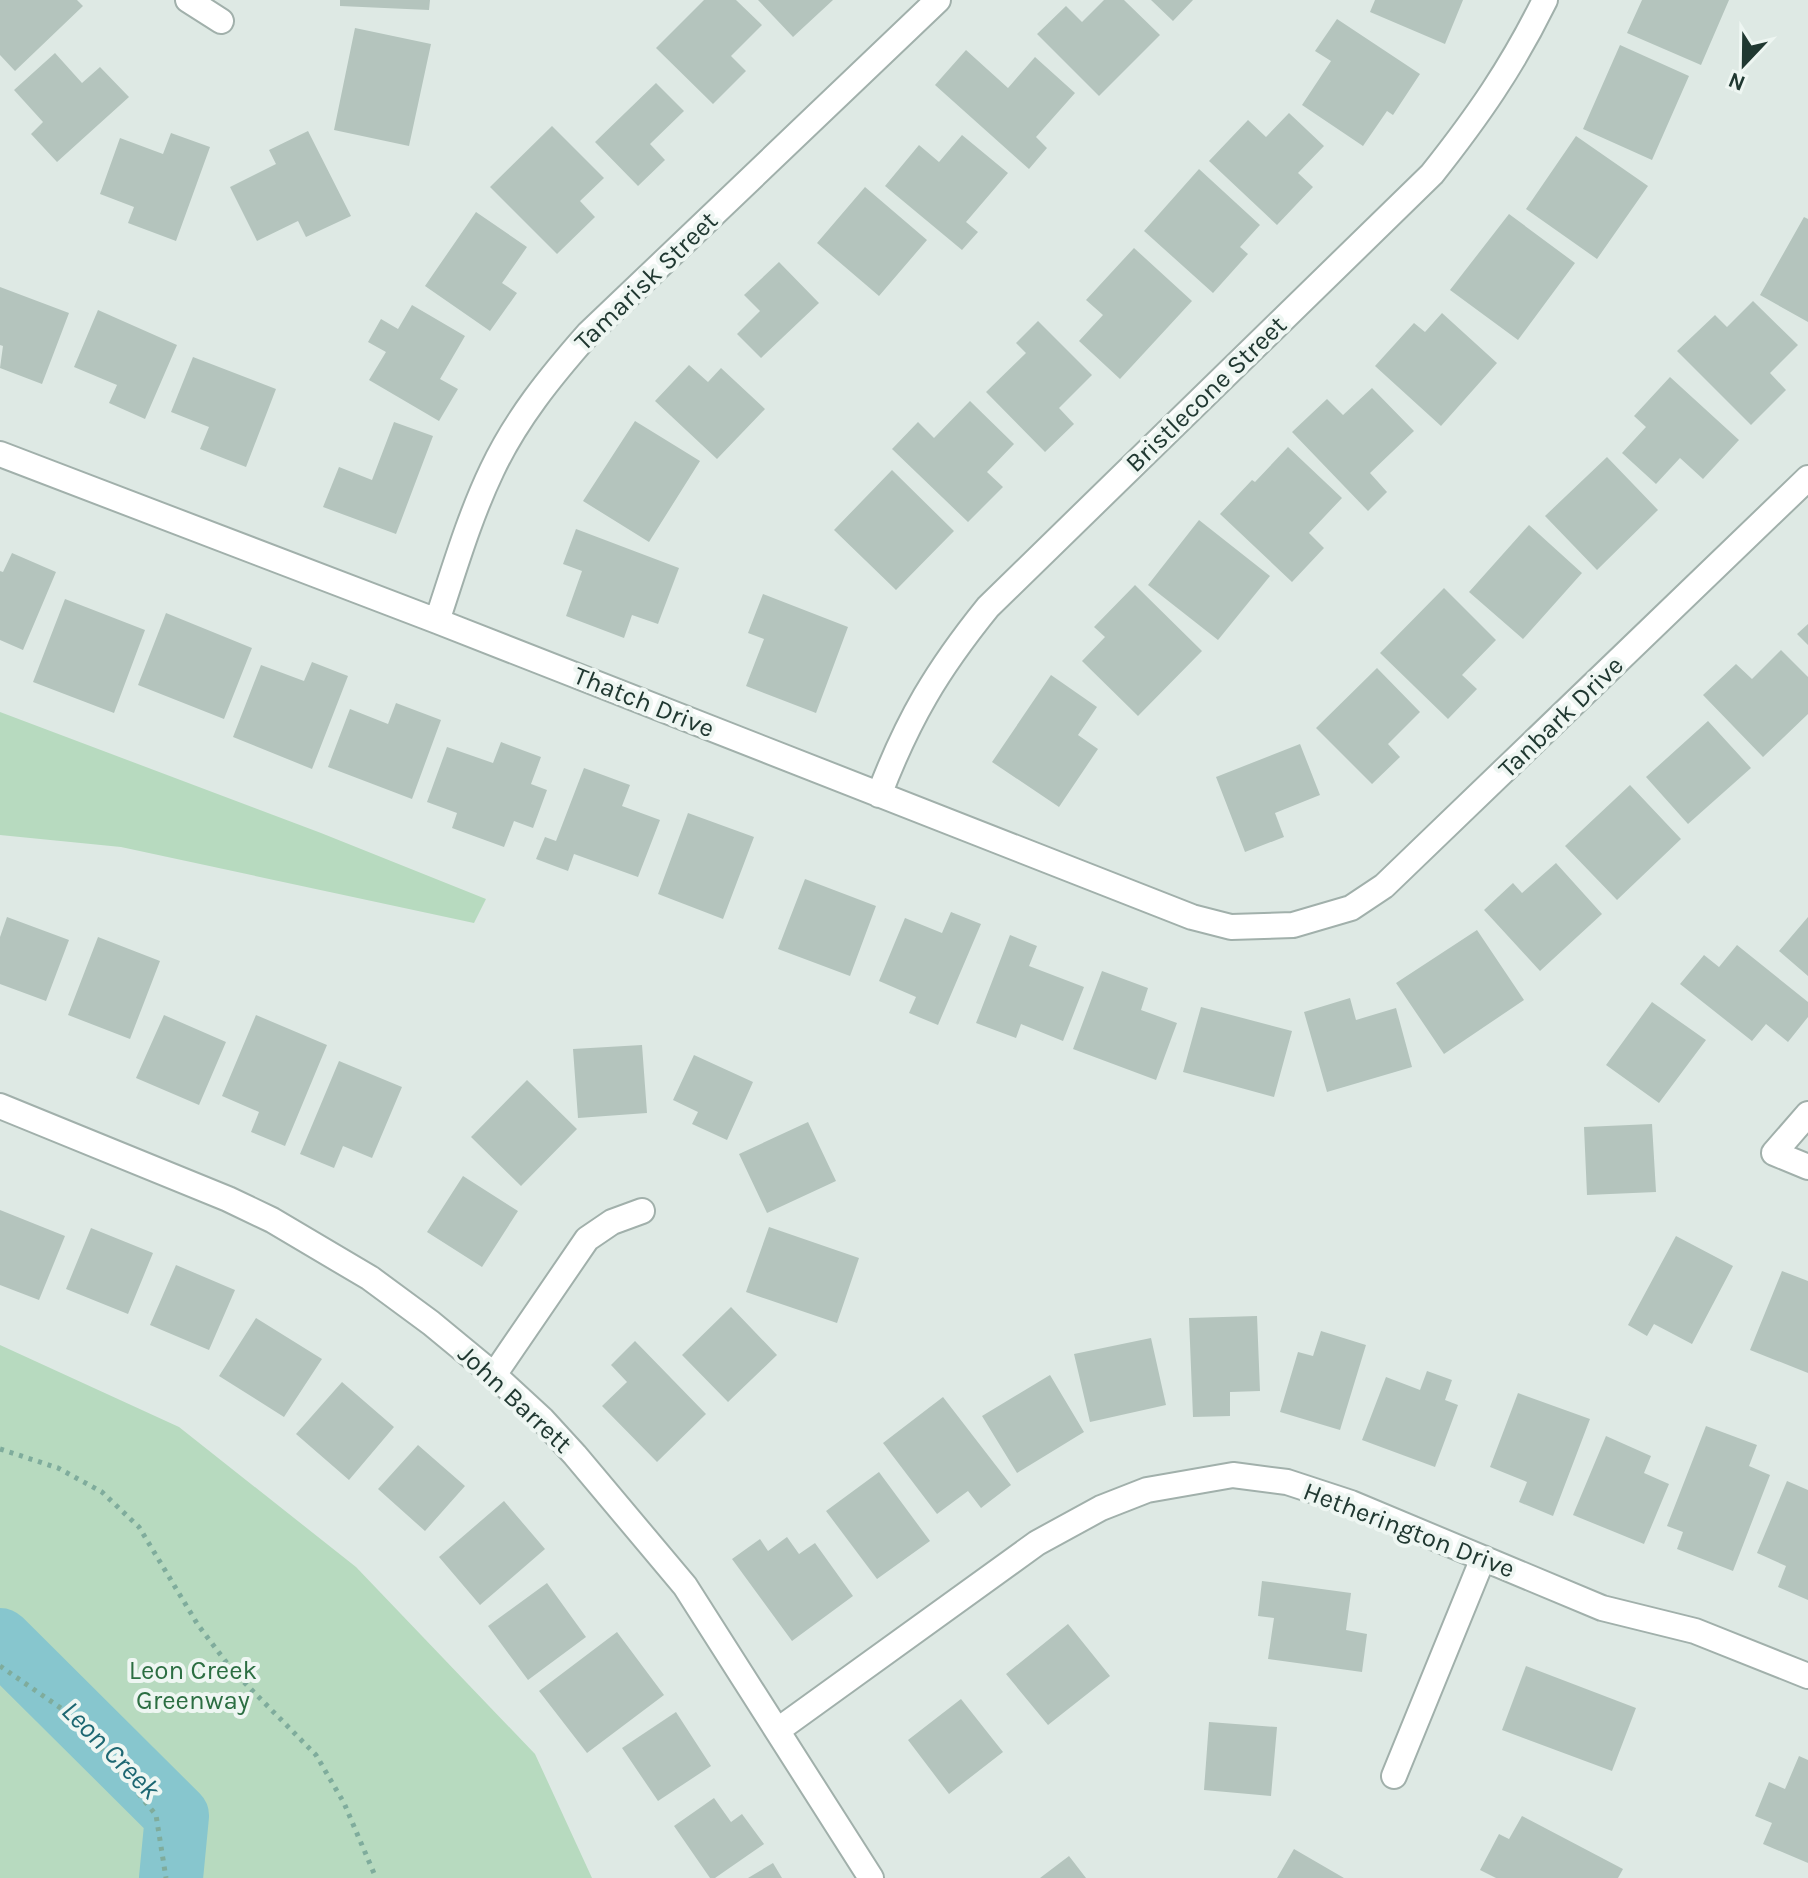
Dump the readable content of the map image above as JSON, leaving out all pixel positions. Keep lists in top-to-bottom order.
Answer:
{
  "streets": {
    "street": [
      "Tamarisk Street",
      "Bristlecone Street",
      "Thatch Drive",
      "Tanbark Drive",
      "John Barrett",
      "Hetherington Drive"
    ]
  },
  "crossings": [
    ["Tamarisk Street", "Thatch Drive"],
    ["Bristlecone Street", "Thatch Drive"],
    ["Thatch Drive", "Tanbark Drive"],
    ["John Barrett", "Hetherington Drive"]
  ],
  "water": ["Leon Creek"],
  "parks": ["Leon Creek Greenway"],
  "north": "bottom"
}
